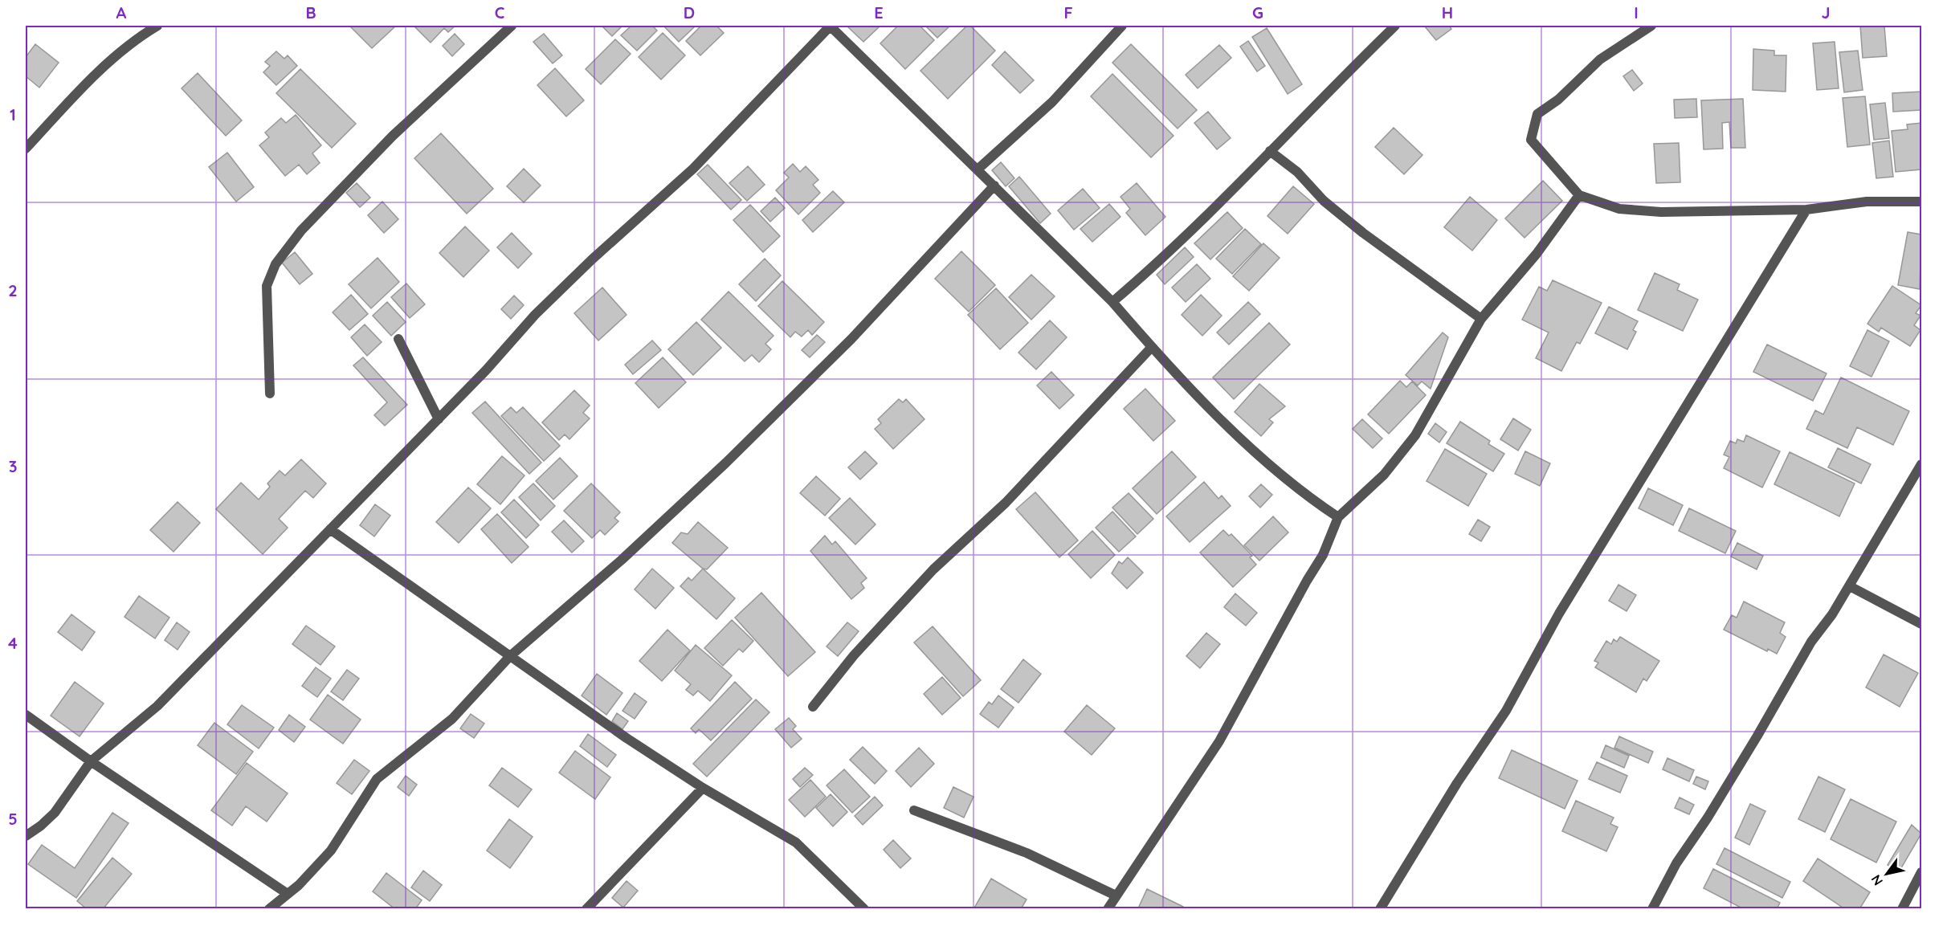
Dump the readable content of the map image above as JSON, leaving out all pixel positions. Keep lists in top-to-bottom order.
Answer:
{
  "north": "bottom left",
  "grid": {
    "columns": [
      "A",
      "B",
      "C",
      "D",
      "E",
      "F",
      "G",
      "H",
      "I",
      "J"
    ],
    "rows": [
      "1",
      "2",
      "3",
      "4",
      "5"
    ]
  }
}
